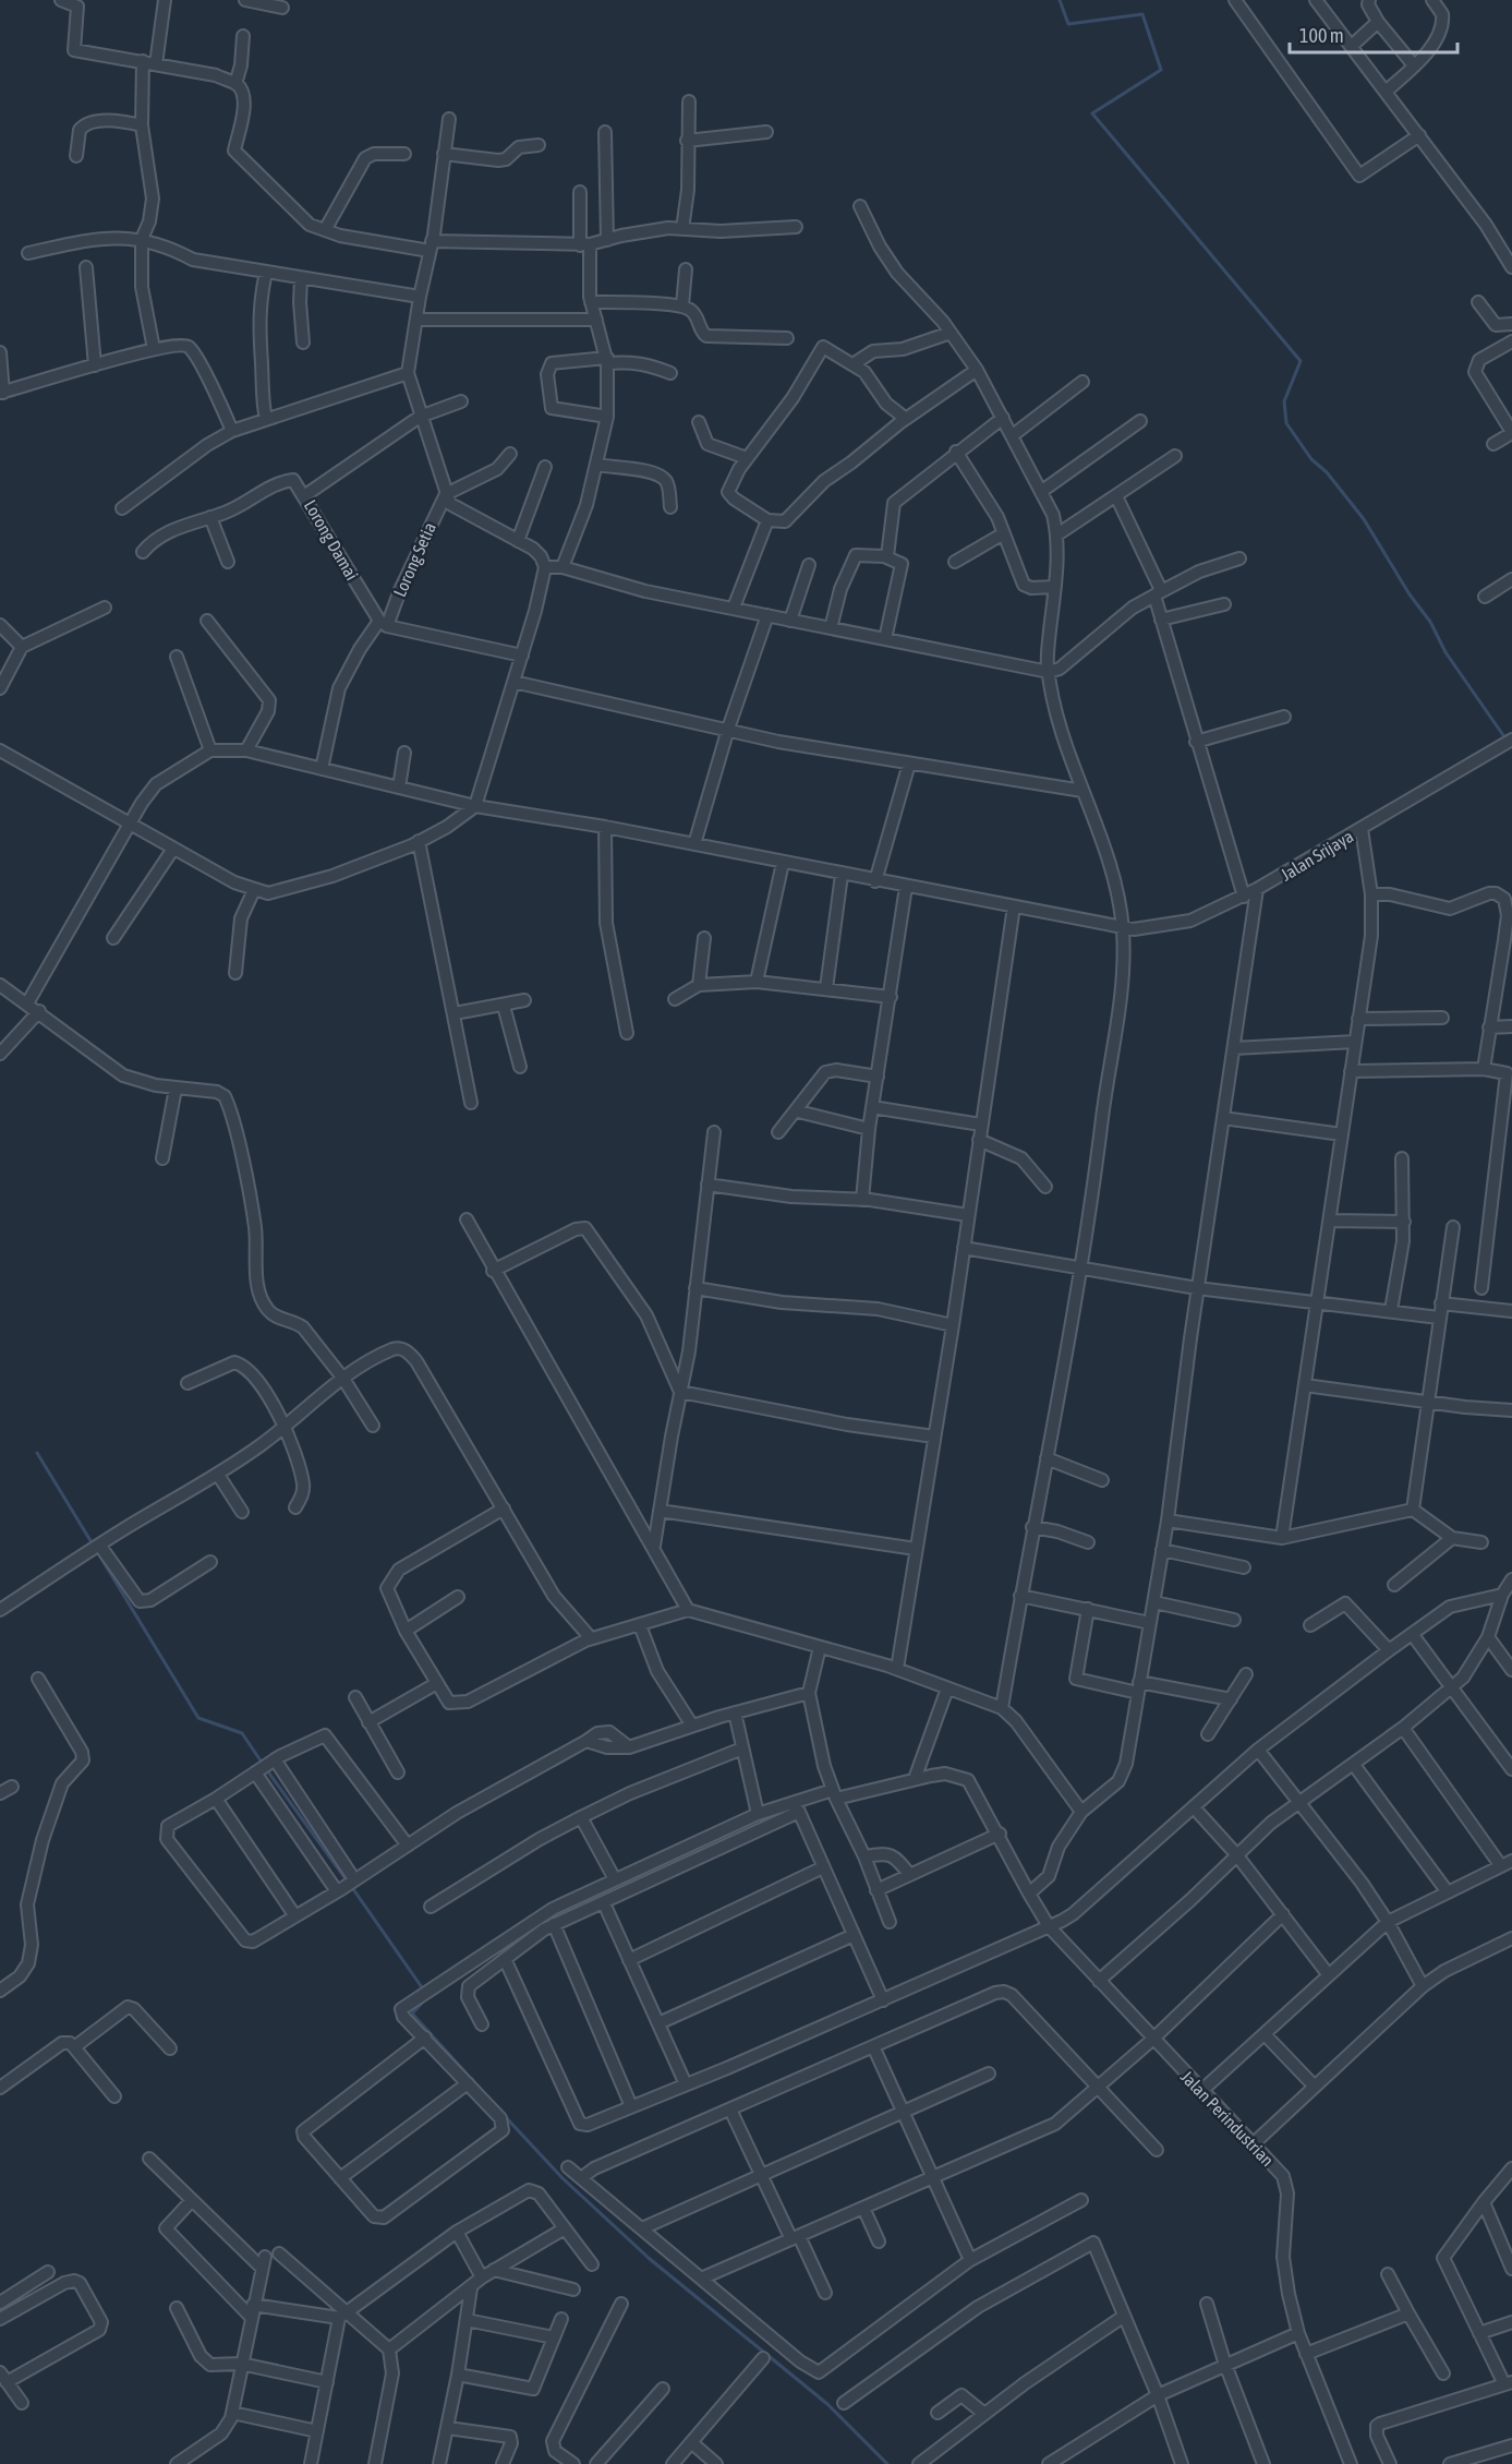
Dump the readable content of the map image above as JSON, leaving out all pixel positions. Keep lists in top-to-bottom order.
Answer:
{
  "streets": {
    "street": [
      "Lorong Damai",
      "Lorong Setia",
      "Jalan Srijaya",
      "Jalan Perindustrian"
    ]
  },
  "crossings": [
    ["Lorong Damai", "Lorong Setia"],
    ["Lorong Setia", "Jalan Srijaya"]
  ],
  "scale_bar": "100 m"
}
